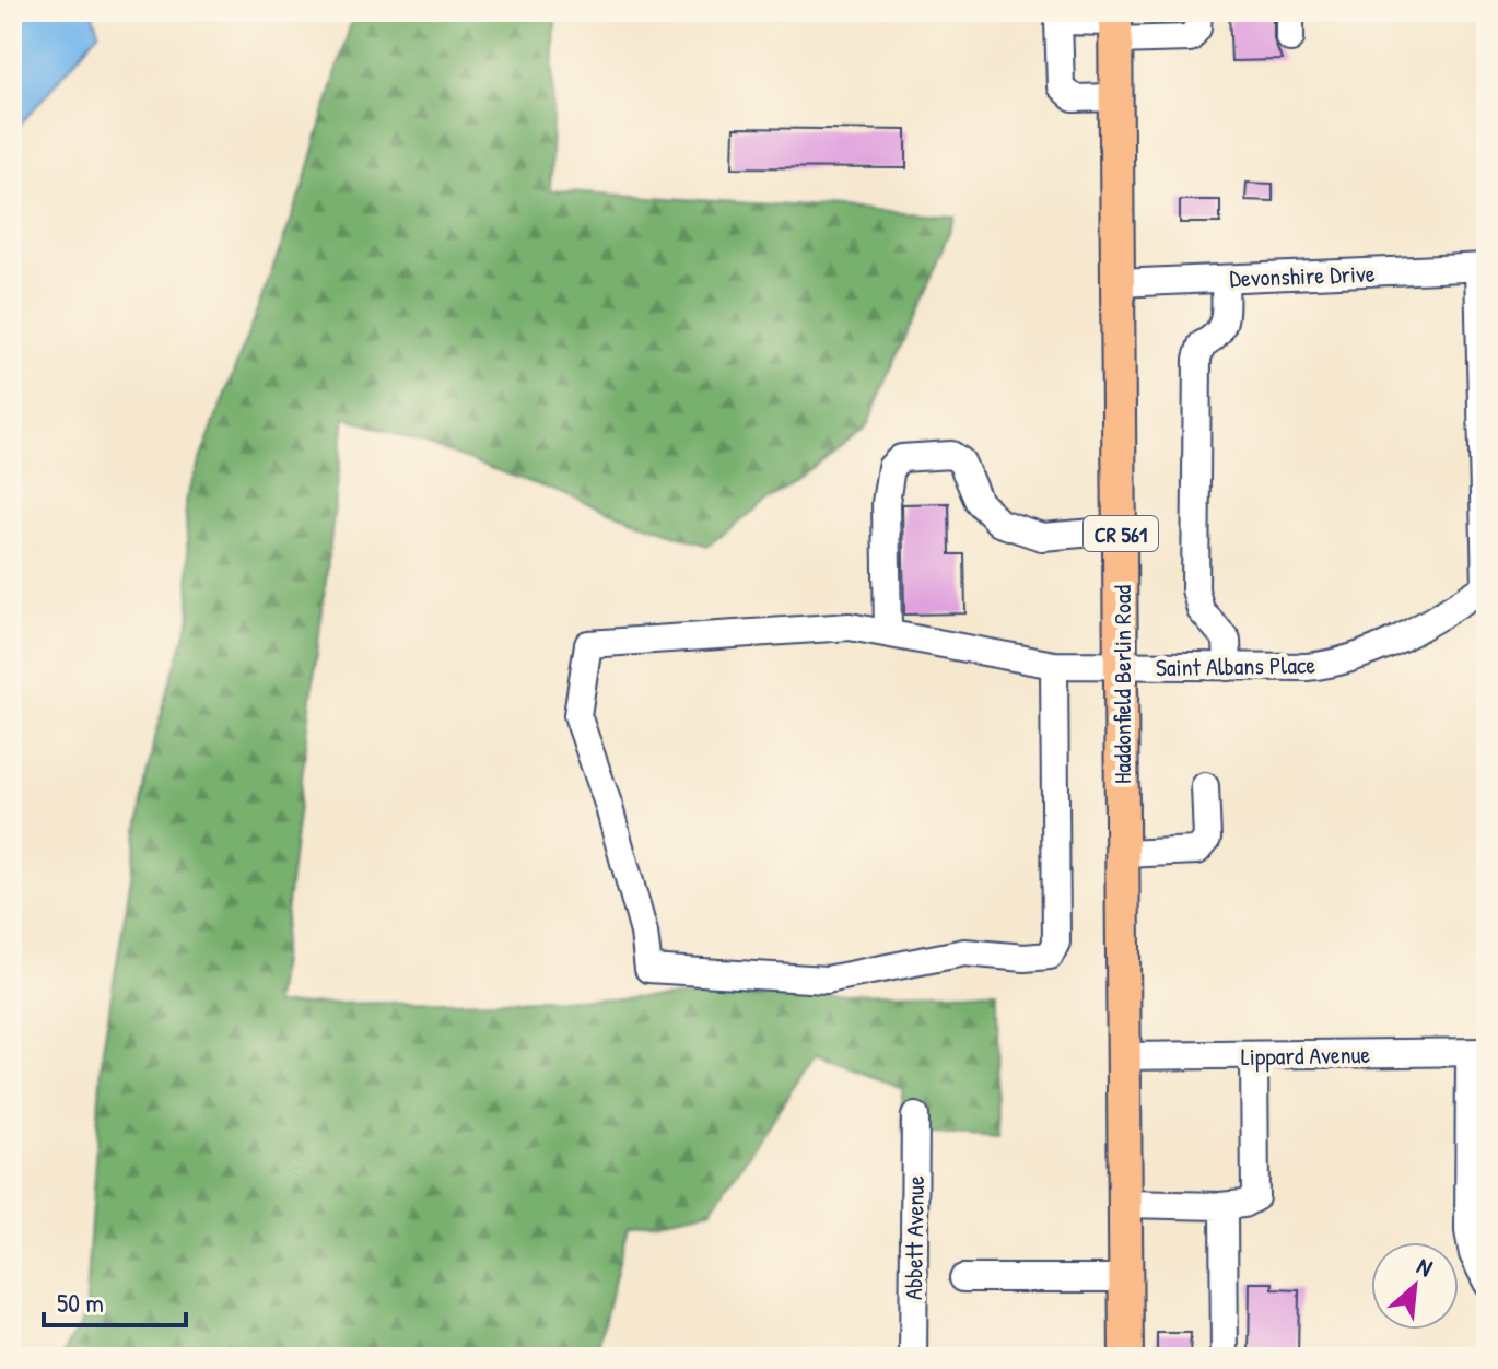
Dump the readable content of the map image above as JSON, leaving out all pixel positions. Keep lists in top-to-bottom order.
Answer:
{
  "streets": {
    "main road": ["CR 561", "Haddonfield Berlin Road"],
    "street": [
      "Devonshire Drive",
      "Saint Albans Place",
      "Lippard Avenue",
      "Abbett Avenue"
    ]
  },
  "crossings": [
    ["Devonshire Drive", "Haddonfield Berlin Road"],
    ["Saint Albans Place", "Haddonfield Berlin Road"],
    ["Haddonfield Berlin Road", "Lippard Avenue"]
  ],
  "scale_bar": "50 m",
  "north": "top right"
}
